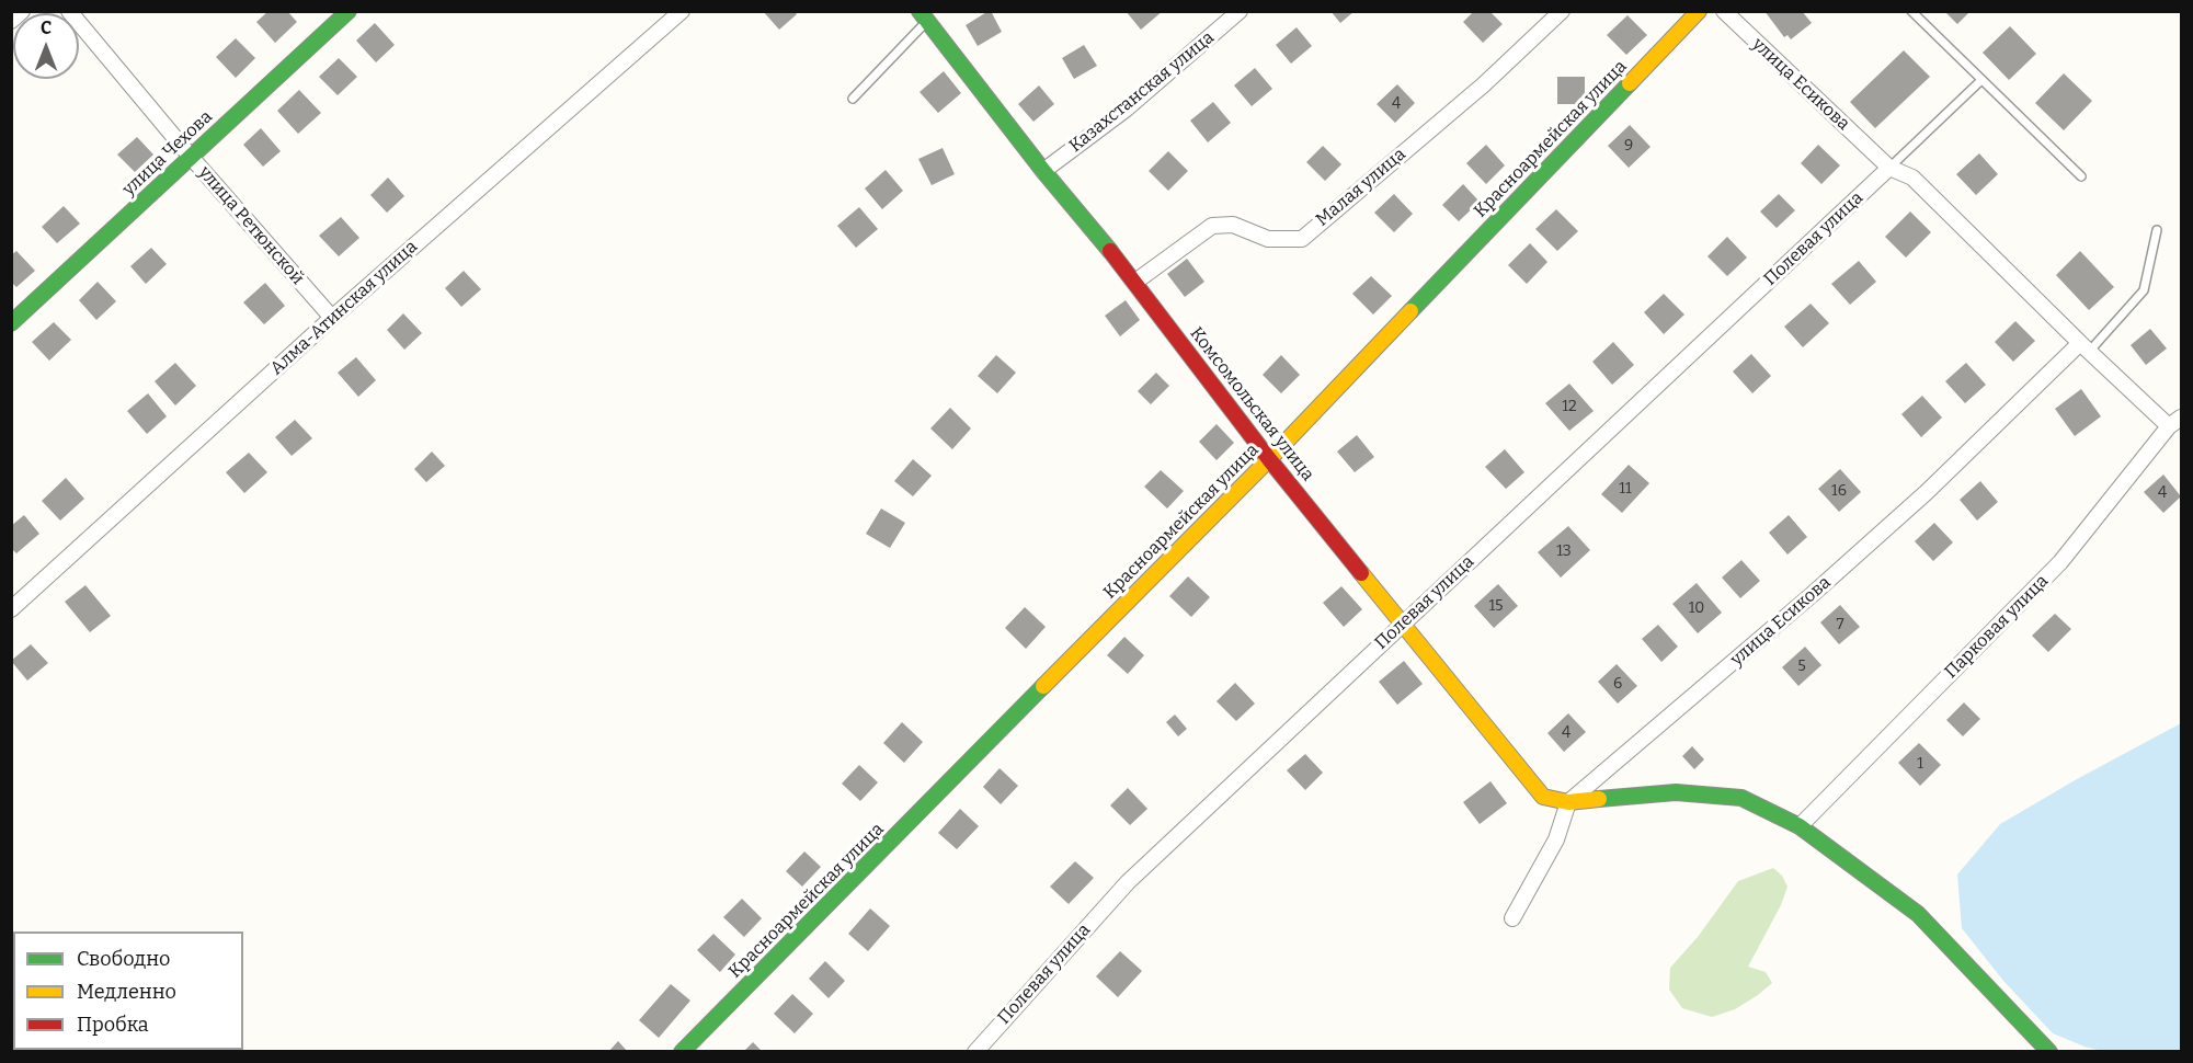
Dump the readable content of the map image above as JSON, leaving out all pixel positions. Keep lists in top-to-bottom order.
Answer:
{
  "streets": {
    "street": [
      "улица Есикова",
      "Казахстанская улица",
      "Красноармейская улица",
      "улица Чехова",
      "Малая улица",
      "улица Ретюнской",
      "Полевая улица",
      "Алма-Атинская улица",
      "Комсомольская улица",
      "Парковая улица"
    ]
  },
  "crossings": [
    ["улица Есикова", "Полевая улица"],
    ["улица Есикова", "Комсомольская улица"],
    ["улица Есикова", "Парковая улица"],
    ["Казахстанская улица", "Комсомольская улица"],
    ["Красноармейская улица", "Комсомольская улица"],
    ["улица Чехова", "улица Ретюнской"],
    ["Малая улица", "Комсомольская улица"],
    ["улица Ретюнской", "Алма-Атинская улица"],
    ["Полевая улица", "Комсомольская улица"]
  ],
  "house_numbers": [
    "4",
    "9",
    "12",
    "11",
    "16",
    "4",
    "13",
    "15",
    "10",
    "7",
    "5",
    "6",
    "4",
    "1"
  ],
  "legend": ["Свободно", "Медленно", "Пробка"],
  "north": "top"
}
